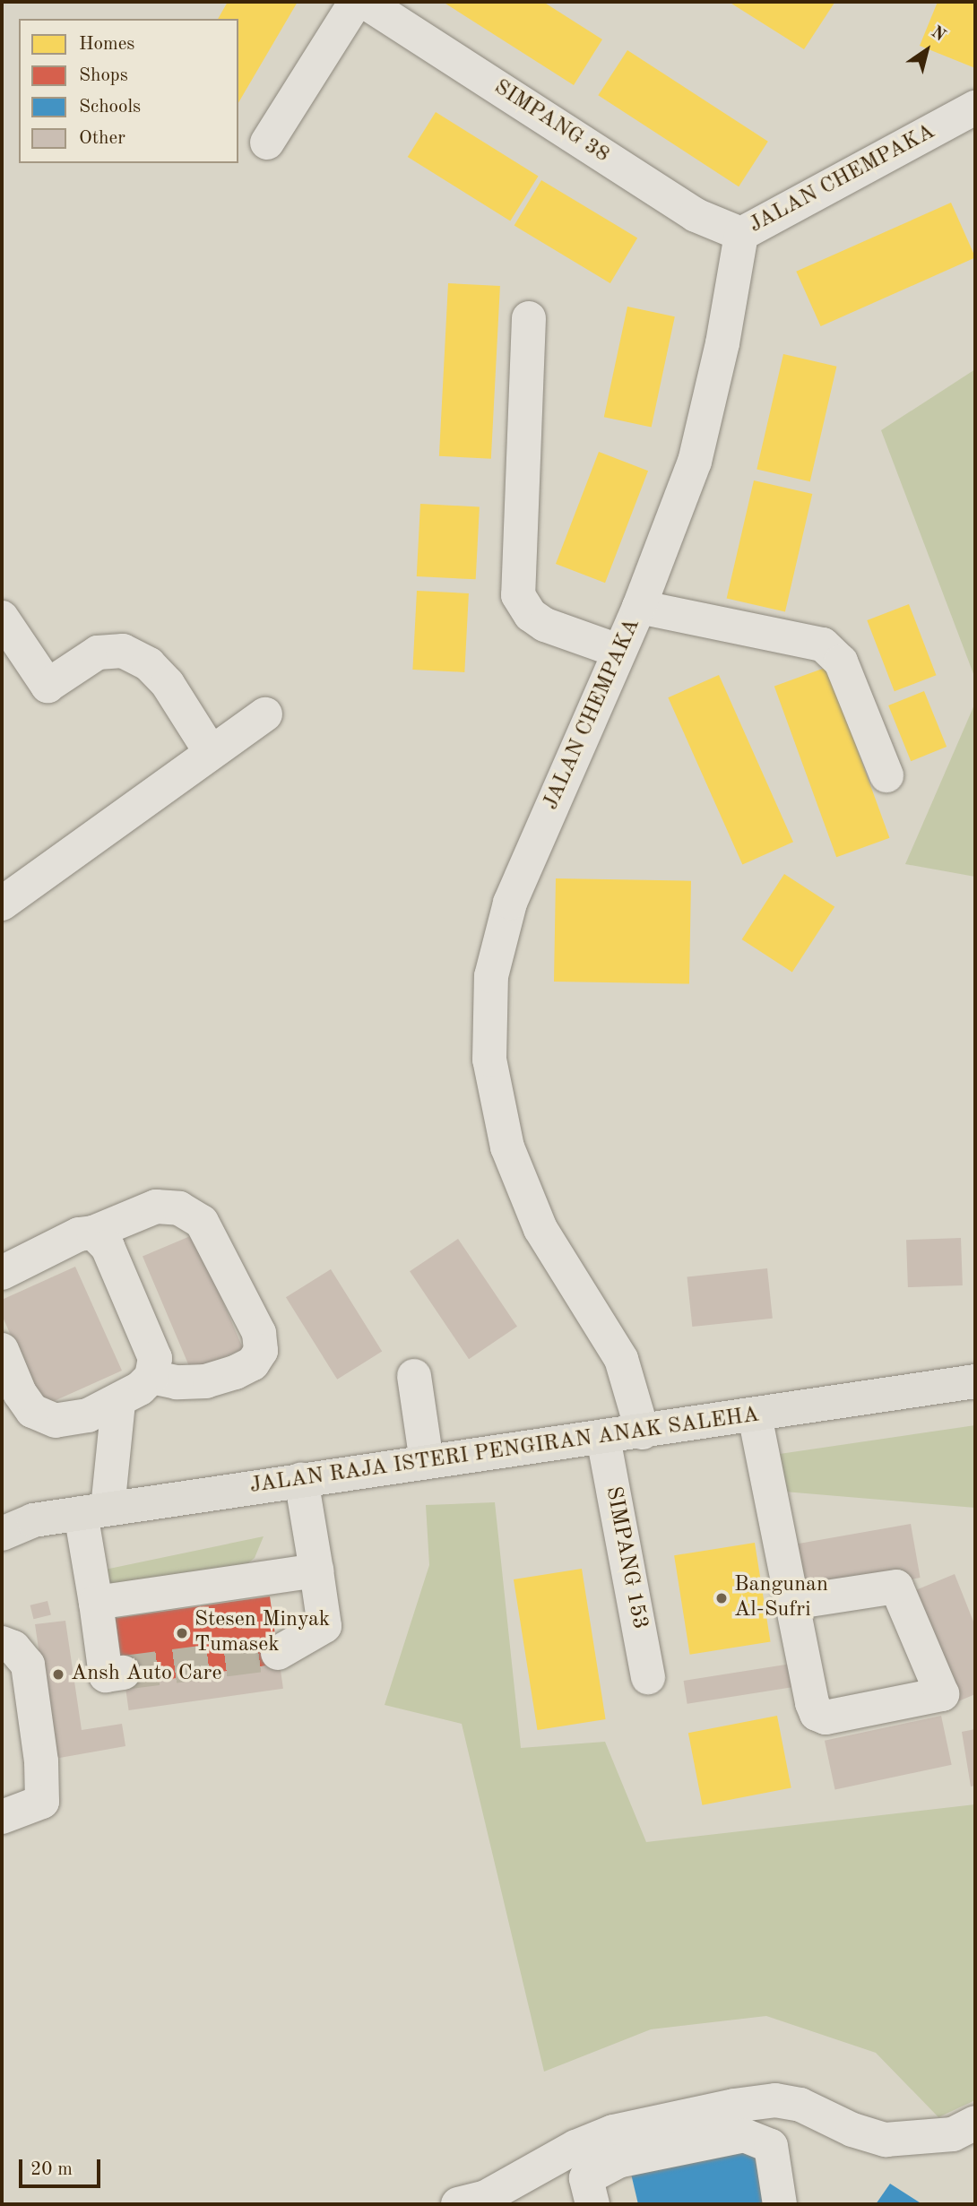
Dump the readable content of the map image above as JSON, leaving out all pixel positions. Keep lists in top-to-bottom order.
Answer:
{
  "streets": {
    "main road": ["JALAN RAJA ISTERI PENGIRAN ANAK SALEHA"],
    "street": ["SIMPANG 38", "JALAN CHEMPAKA", "SIMPANG 153"]
  },
  "crossings": [
    ["SIMPANG 38", "JALAN CHEMPAKA"],
    ["JALAN CHEMPAKA", "JALAN RAJA ISTERI PENGIRAN ANAK SALEHA"],
    ["JALAN RAJA ISTERI PENGIRAN ANAK SALEHA", "SIMPANG 153"]
  ],
  "places": ["Bangunan Al-Sufri", "Stesen Minyak Tumasek", "Ansh Auto Care"],
  "legend": [
    "Homes",
    "Shops",
    "Schools",
    "Other"
  ],
  "scale_bar": "20 m",
  "north": "top right"
}
